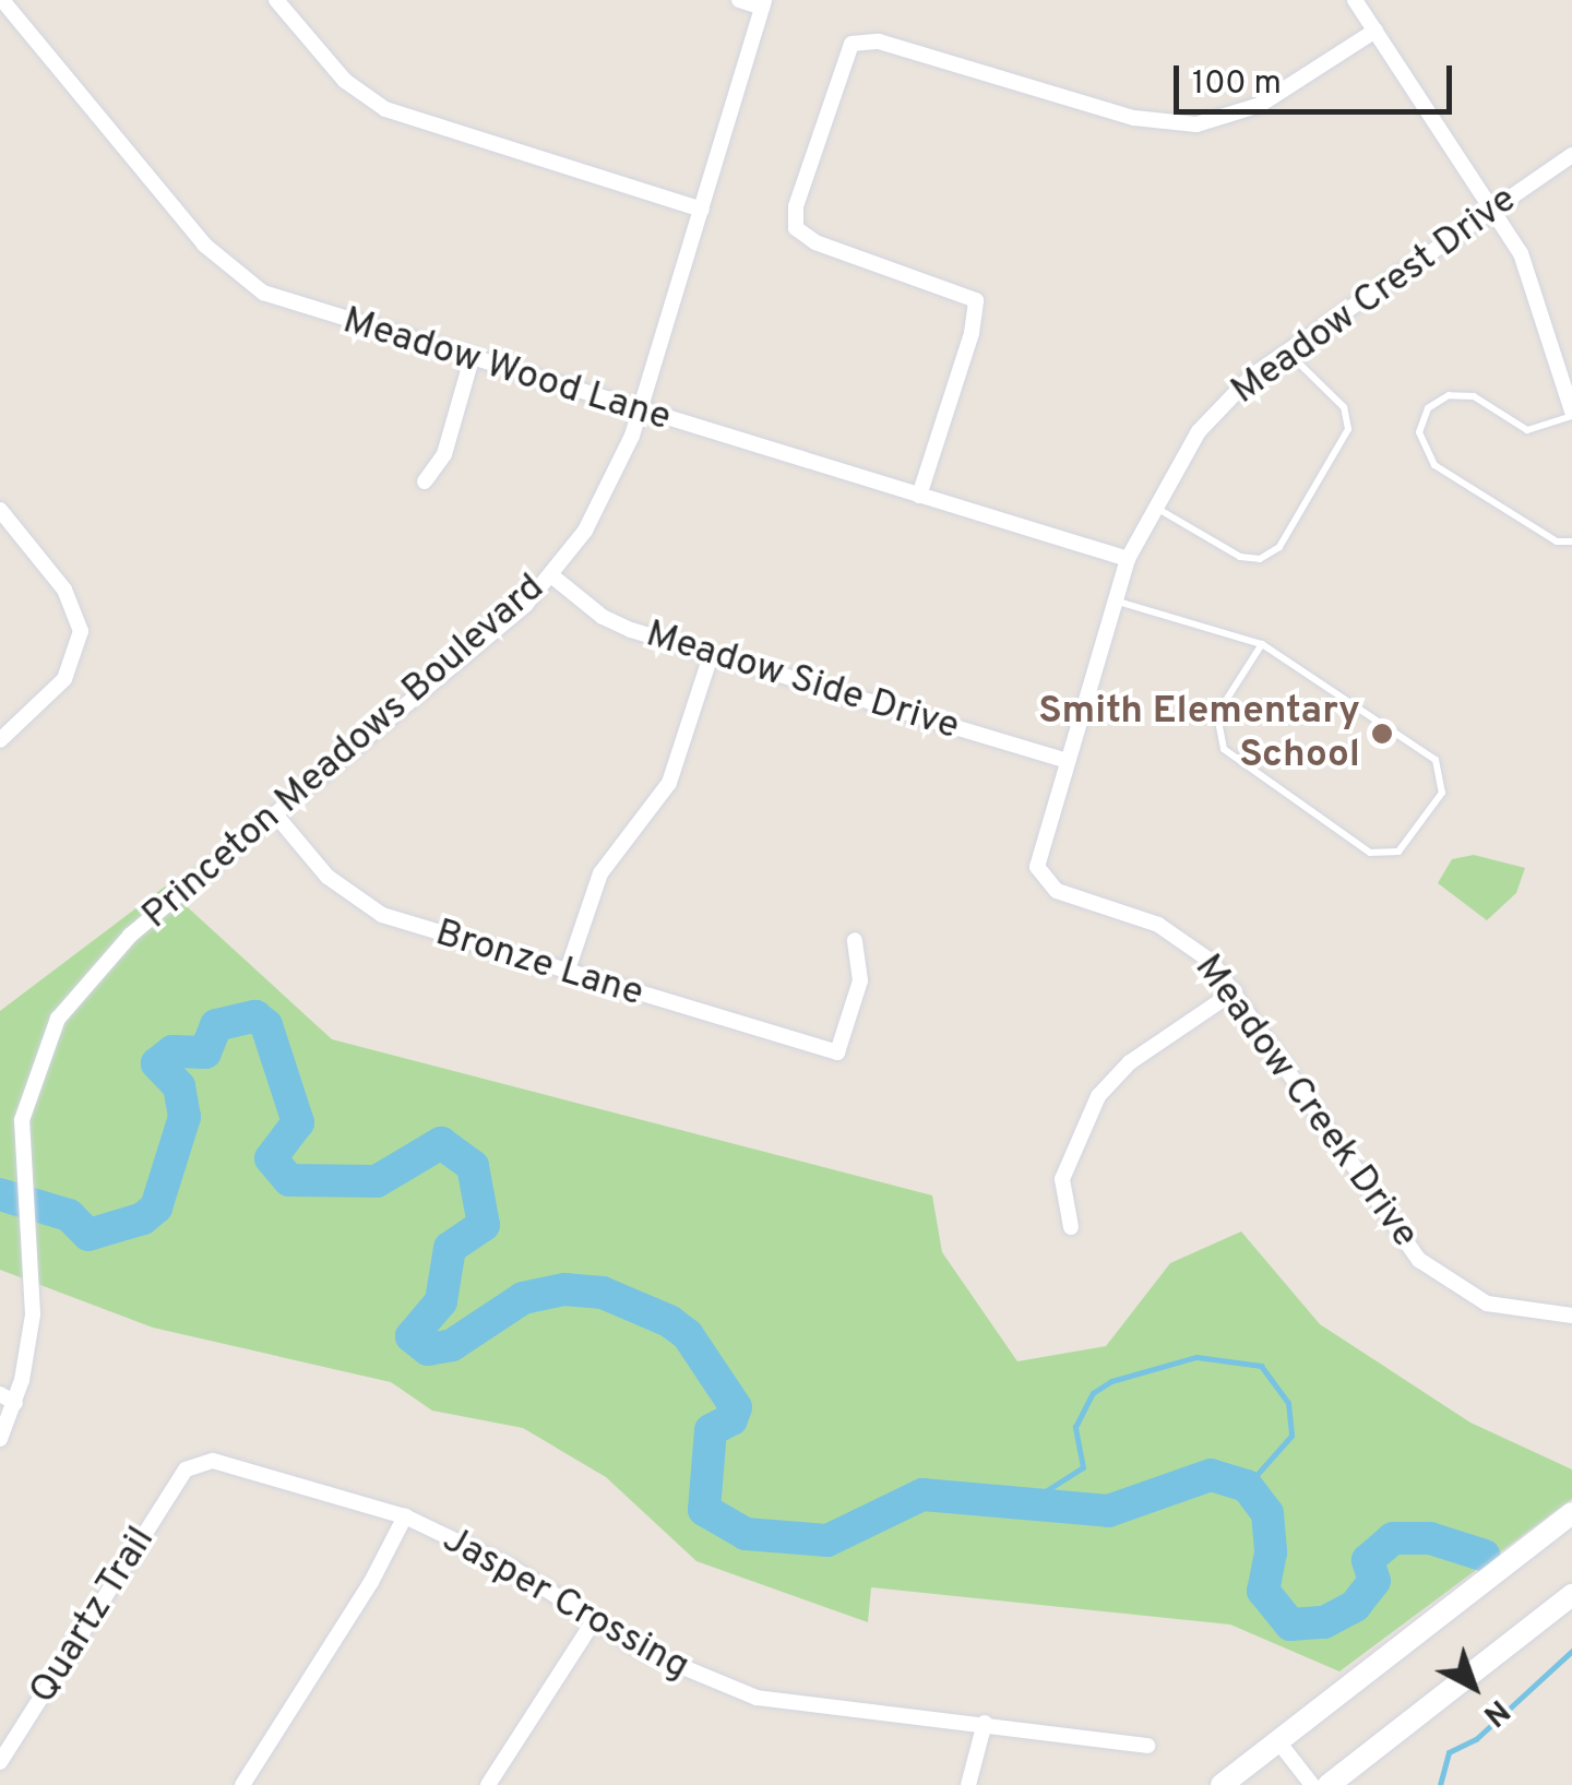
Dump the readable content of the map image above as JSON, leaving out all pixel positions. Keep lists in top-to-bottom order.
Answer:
{
  "streets": {
    "street": [
      "Meadow Crest Drive",
      "Meadow Wood Lane",
      "Meadow Side Drive",
      "Princeton Meadows Boulevard",
      "Bronze Lane",
      "Meadow Creek Drive",
      "Jasper Crossing",
      "Quartz Trail"
    ]
  },
  "crossings": [
    ["Meadow Crest Drive", "Meadow Wood Lane"],
    ["Meadow Crest Drive", "Meadow Side Drive"],
    ["Meadow Crest Drive", "Meadow Creek Drive"],
    ["Meadow Wood Lane", "Princeton Meadows Boulevard"],
    ["Meadow Side Drive", "Princeton Meadows Boulevard"],
    ["Princeton Meadows Boulevard", "Bronze Lane"],
    ["Jasper Crossing", "Quartz Trail"]
  ],
  "places": ["Smith Elementary School"],
  "scale_bar": "100 m",
  "north": "bottom right"
}
